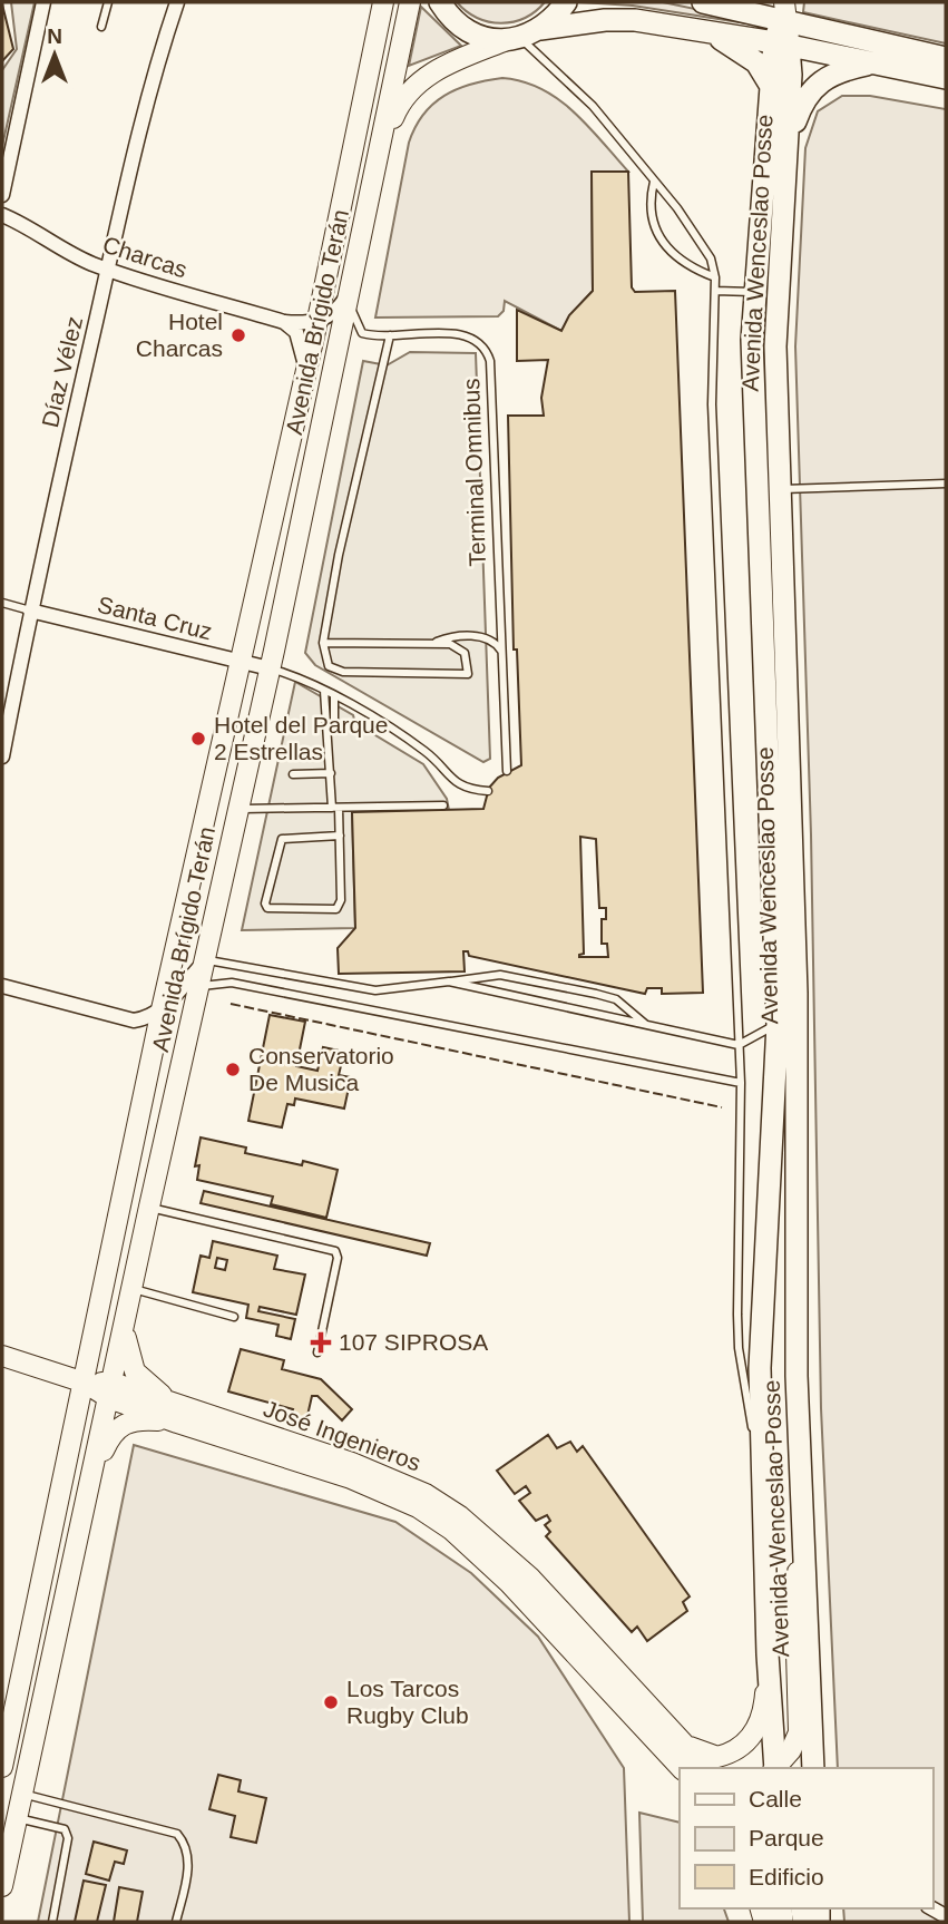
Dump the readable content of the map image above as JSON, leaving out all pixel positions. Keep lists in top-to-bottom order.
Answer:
{
  "streets": {
    "main road": ["Avenida Wenceslao Posse", "Avenida Brígido Terán", "José Ingenieros"],
    "street": ["Charcas", "Díaz Vélez", "Santa Cruz"],
    "lane": ["Terminal Omnibus"]
  },
  "crossings": [
    ["Charcas", "Avenida Brígido Terán"],
    ["Charcas", "Díaz Vélez"],
    ["Avenida Brígido Terán", "Terminal Omnibus"],
    ["Avenida Brígido Terán", "Santa Cruz"],
    ["Avenida Brígido Terán", "José Ingenieros"],
    ["Díaz Vélez", "Santa Cruz"]
  ],
  "places": {
    "other": [
      "Hotel Charcas",
      "Hotel del Parque 2 Estrellas",
      "Conservatorio De Musica",
      "Los Tarcos Rugby Club"
    ],
    "health": ["107 SIPROSA"]
  },
  "legend": ["Calle", "Parque", "Edificio"],
  "north": "top"
}
